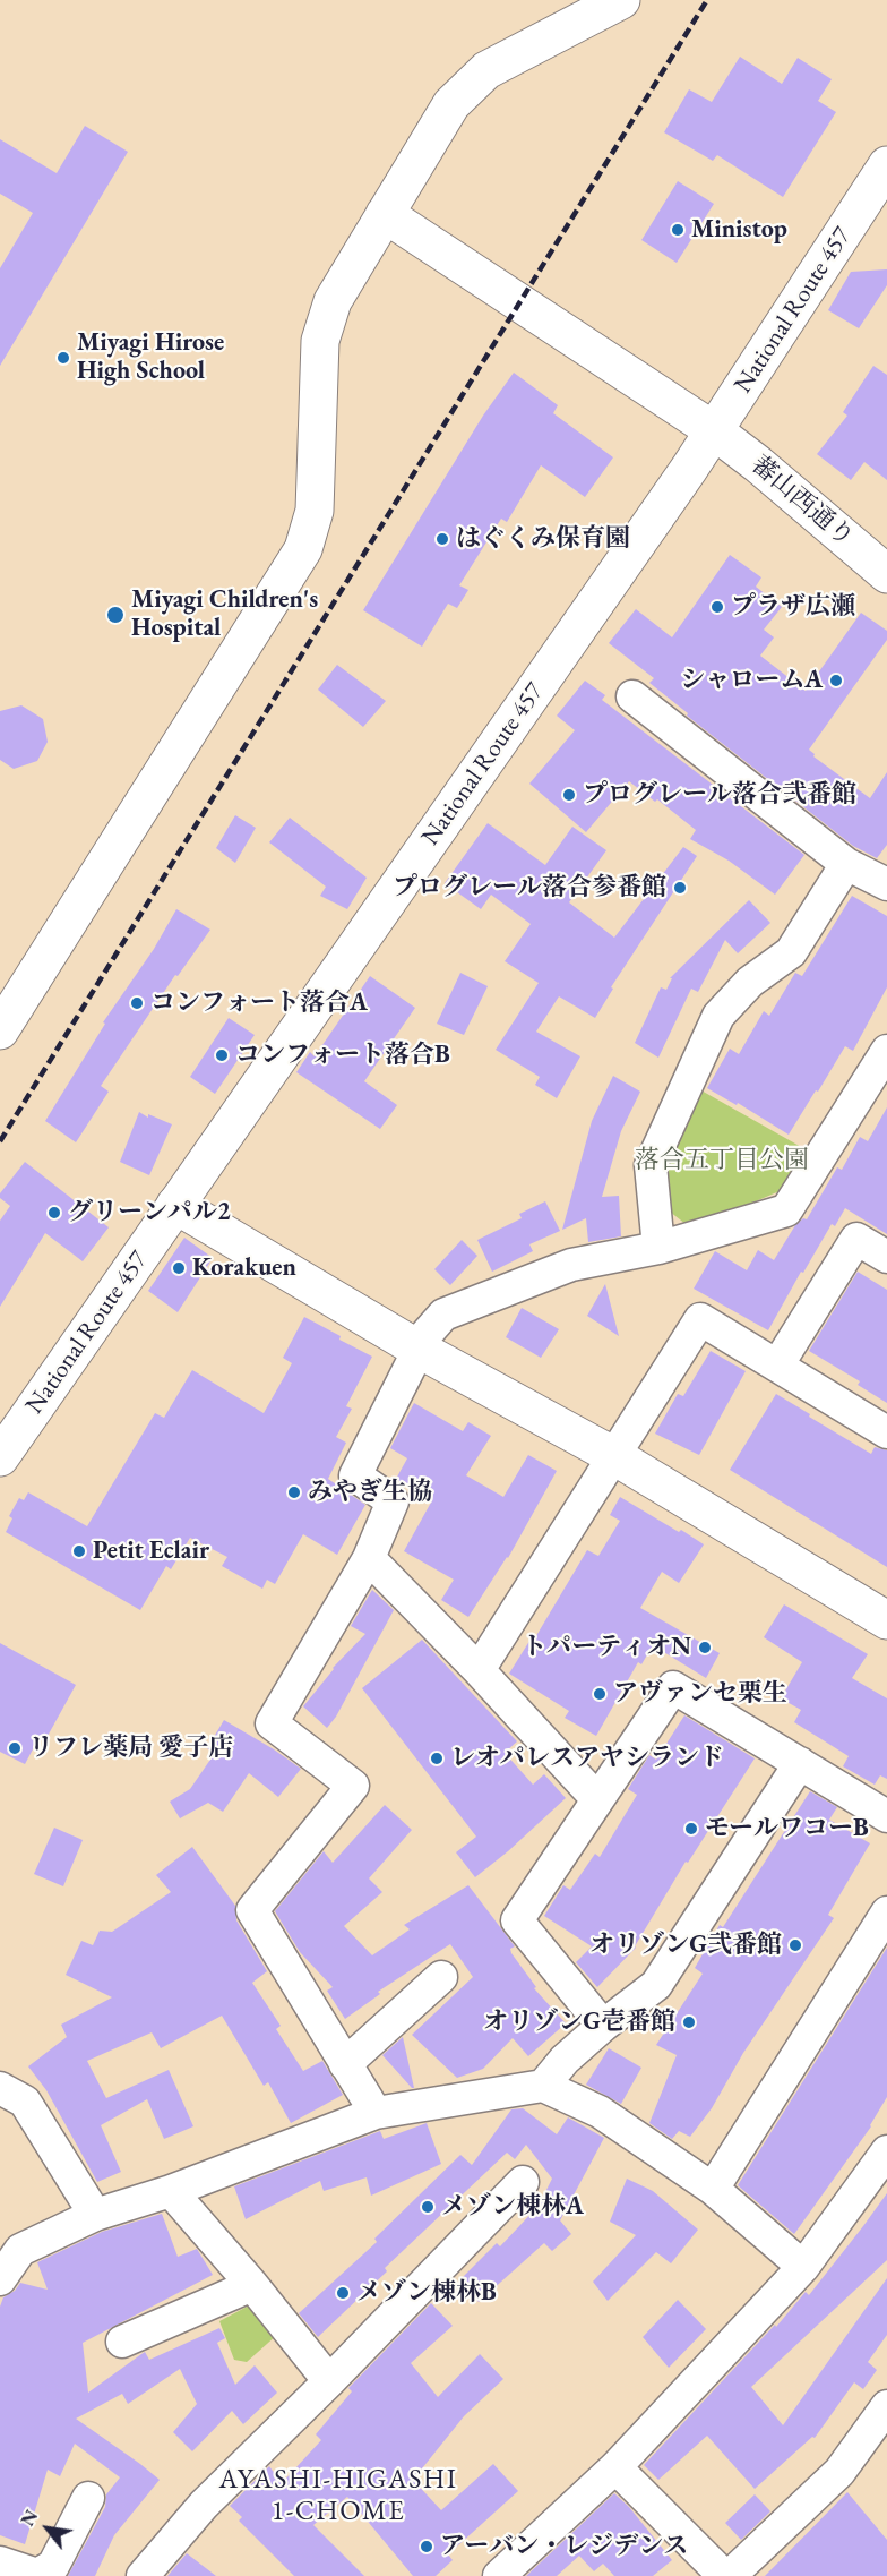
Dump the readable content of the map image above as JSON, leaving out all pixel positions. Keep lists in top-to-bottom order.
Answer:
{
  "streets": {
    "main road": ["National Route 457", "蕃山西通り"]
  },
  "crossings": [
    ["National Route 457", "蕃山西通り"]
  ],
  "districts": ["AYASHI-HIGASHI 1-CHOME"],
  "parks": ["落合五丁目公園"],
  "places": [
    "Ministop",
    "Miyagi Hirose High School",
    "はぐくみ保育園",
    "プラザ広瀬",
    "Miyagi Children's Hospital",
    "シャロームA",
    "プログレール落合弐番館",
    "プログレール落合参番館",
    "コンフォート落合A",
    "コンフォート落合B",
    "グリーンパル2",
    "Korakuen",
    "みやぎ生協",
    "Petit Eclair",
    "トパーティオN",
    "アヴァンセ栗生",
    "リフレ薬局 愛子店",
    "レオパレスアヤシランド",
    "モールワコーB",
    "オリゾンG弐番館",
    "オリゾンG壱番館",
    "メゾン棟林A",
    "メゾン棟林B",
    "アーバン・レジデンス"
  ],
  "north": "top left"
}
